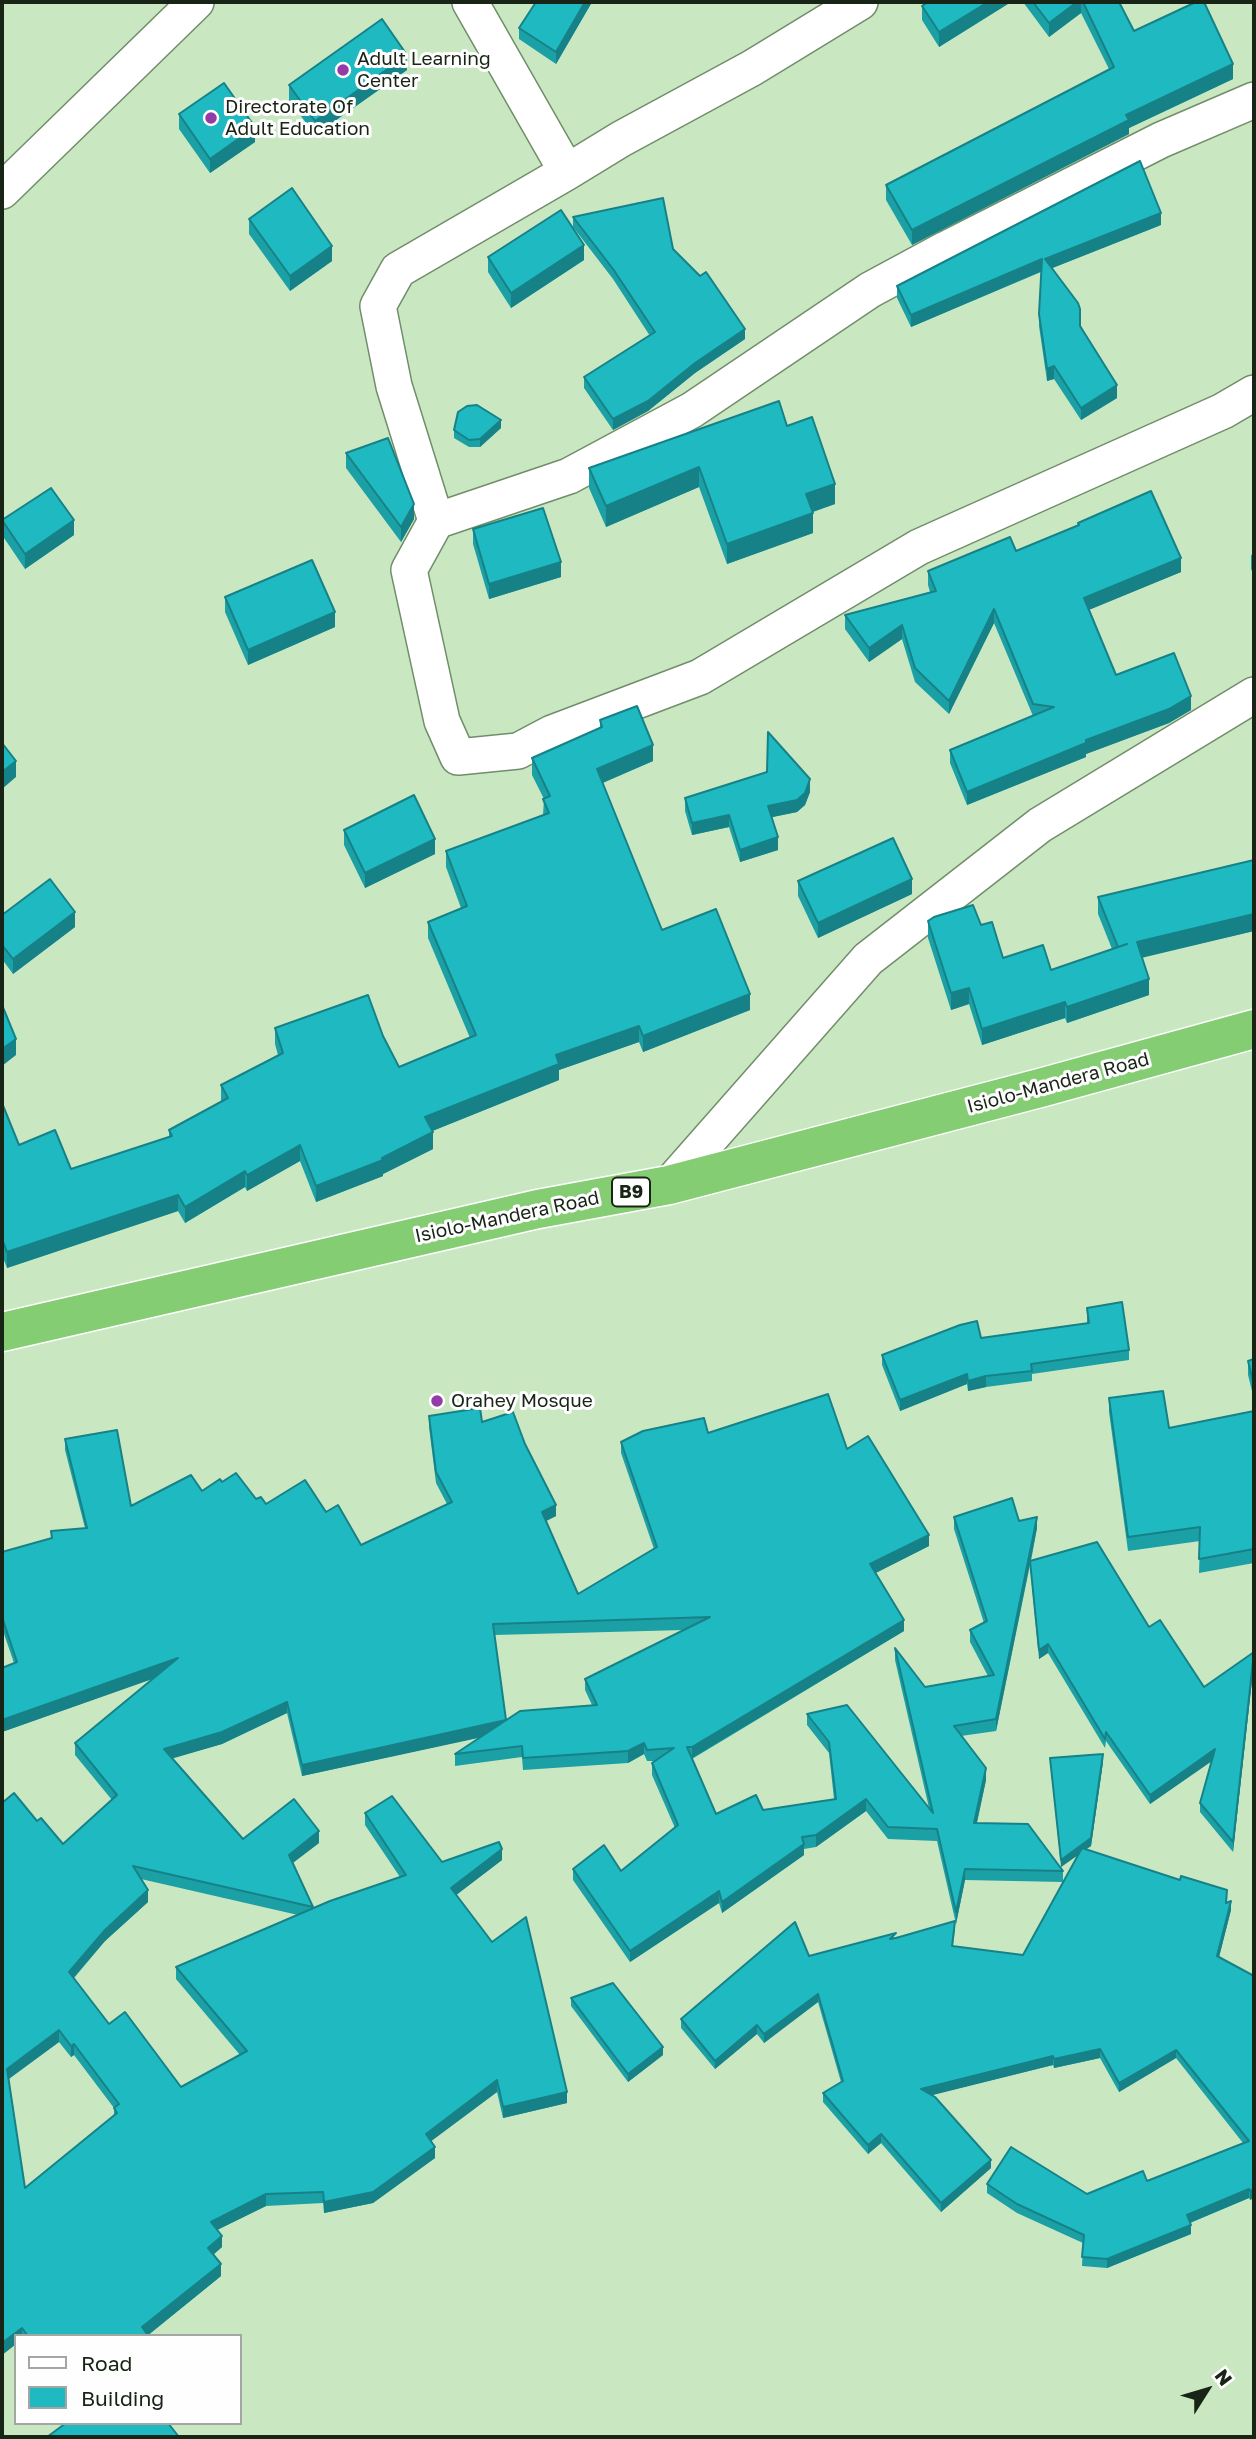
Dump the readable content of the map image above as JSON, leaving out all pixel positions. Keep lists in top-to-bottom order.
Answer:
{
  "streets": {
    "highway": ["Isiolo-Mandera Road", "B9"]
  },
  "places": ["Adult Learning Center", "Directorate Of Adult Education", "Orahey Mosque"],
  "legend": ["Road", "Building"],
  "north": "top right"
}
